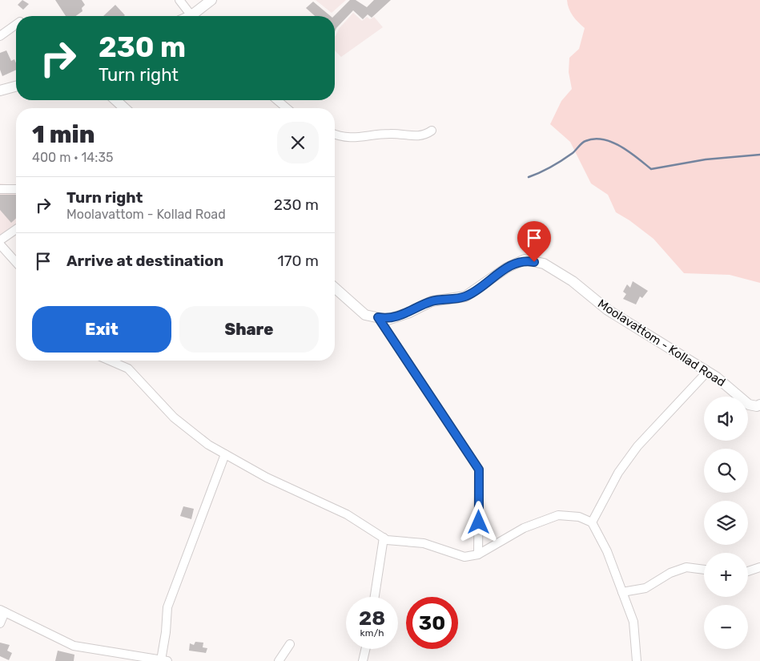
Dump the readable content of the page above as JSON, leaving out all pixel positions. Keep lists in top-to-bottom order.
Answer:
{
  "streets": {
    "main road": ["Moolavattom - Kollad Road"]
  },
  "page": {
    "turn": ["230 m", "Turn right"],
    "heading": ["1 min", "400 m · 14:35"],
    "list": [
      {
        "name": "Turn right",
        "note": "Moolavattom - Kollad Road",
        "value": "230 m"
      },
      {
        "name": "Arrive at destination",
        "value": "170 m"
      }
    ],
    "buttons": ["Exit", "Share"],
    "map_buttons": ["+", "−"],
    "speed": "28 km/h",
    "limit": "30"
  }
}
